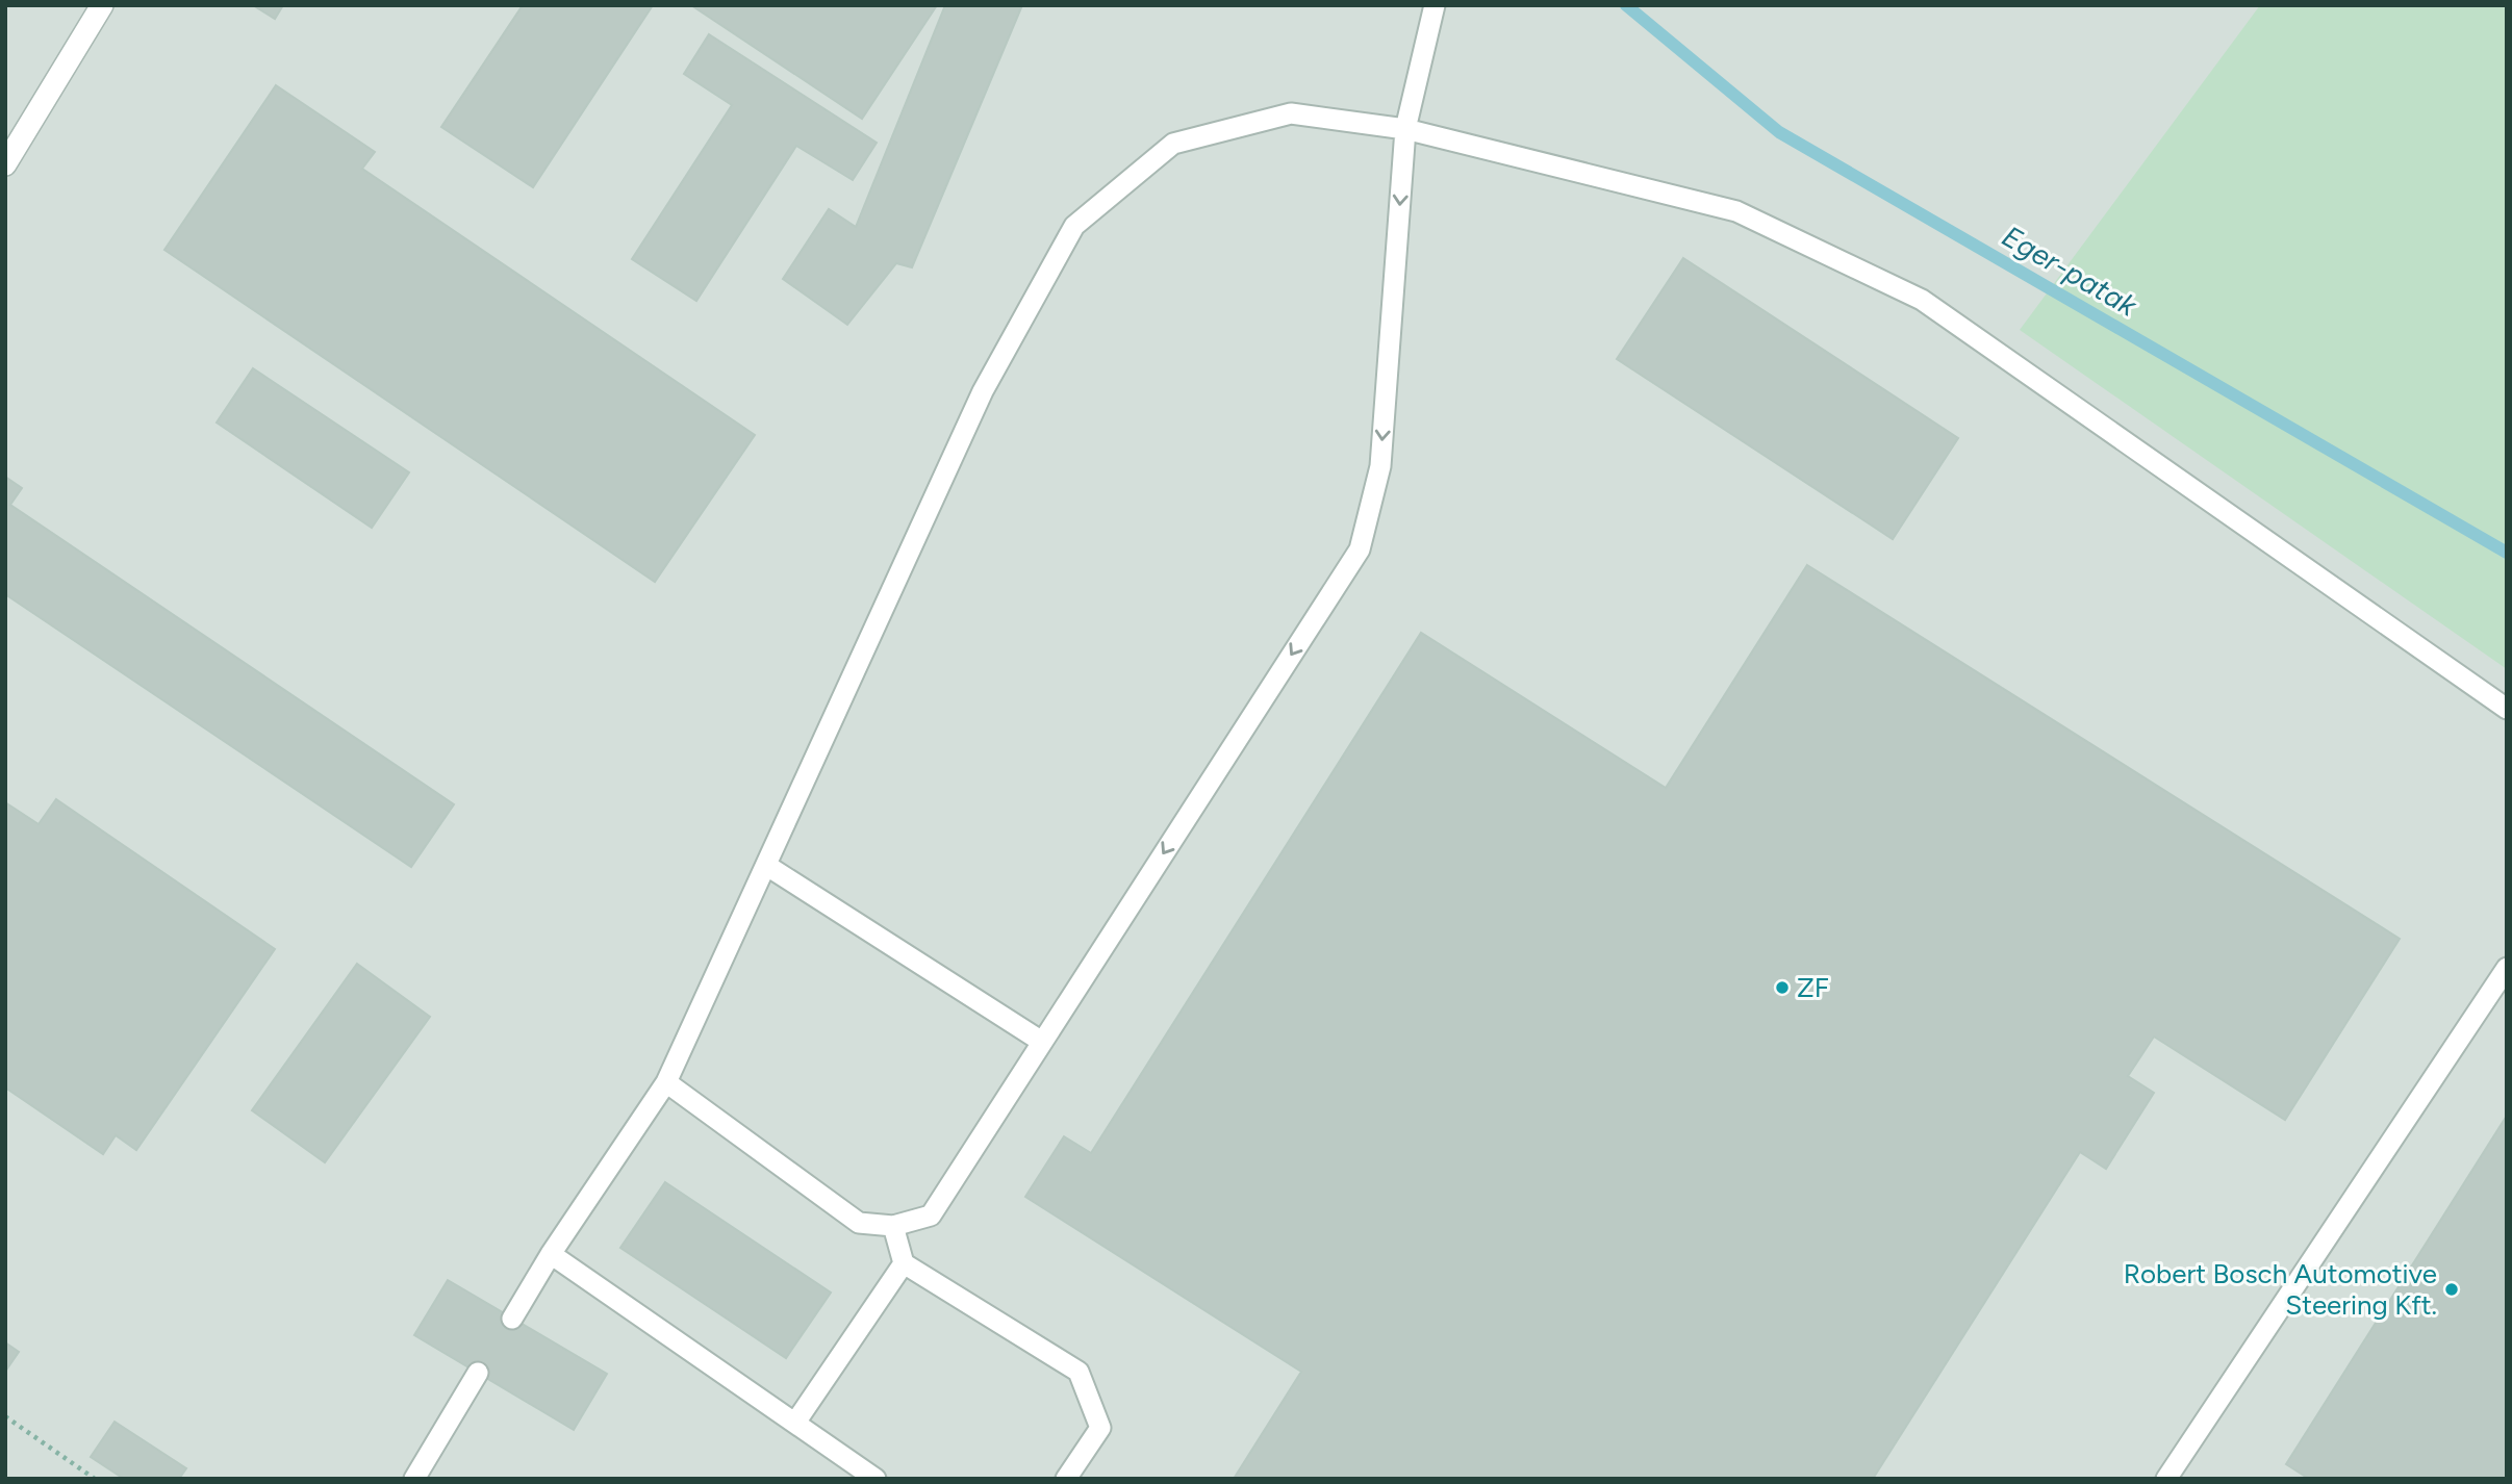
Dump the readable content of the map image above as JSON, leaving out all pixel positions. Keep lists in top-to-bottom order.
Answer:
{
  "water": ["Eger-patak"],
  "places": ["ZF", "Robert Bosch Automotive Steering Kft."]
}
